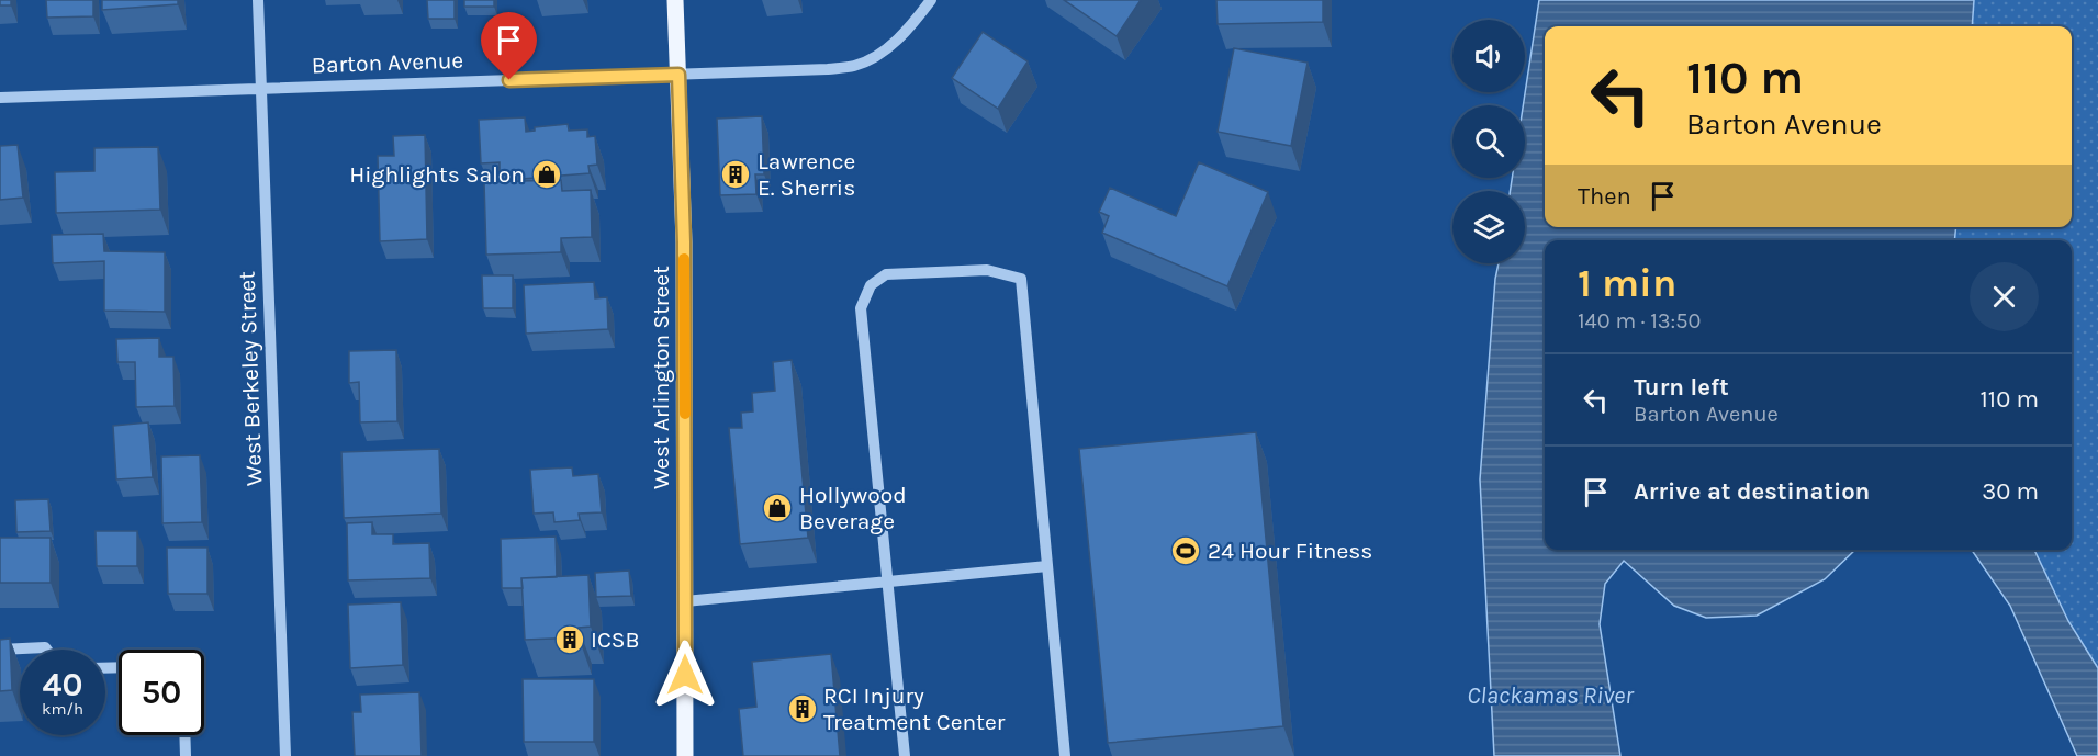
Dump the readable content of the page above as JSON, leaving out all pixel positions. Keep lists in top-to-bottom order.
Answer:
{
  "streets": {
    "main road": ["West Arlington Street"],
    "street": ["Barton Avenue", "West Berkeley Street"]
  },
  "crossings": [
    ["Barton Avenue", "West Arlington Street"],
    ["Barton Avenue", "West Berkeley Street"]
  ],
  "water": ["Clackamas River"],
  "places": {
    "shop": ["Highlights Salon", "Hollywood Beverage"],
    "building": ["Lawrence E. Sherris", "ICSB", "RCI Injury Treatment Center"],
    "sports": ["24 Hour Fitness"]
  },
  "page": {
    "turn": ["110 m", "Barton Avenue"],
    "then": "Then",
    "heading": ["1 min", "140 m · 13:50"],
    "list": [
      {
        "name": "Turn left",
        "note": "Barton Avenue",
        "value": "110 m"
      },
      {
        "name": "Arrive at destination",
        "value": "30 m"
      }
    ],
    "speed": "40 km/h",
    "limit": "50"
  }
}
